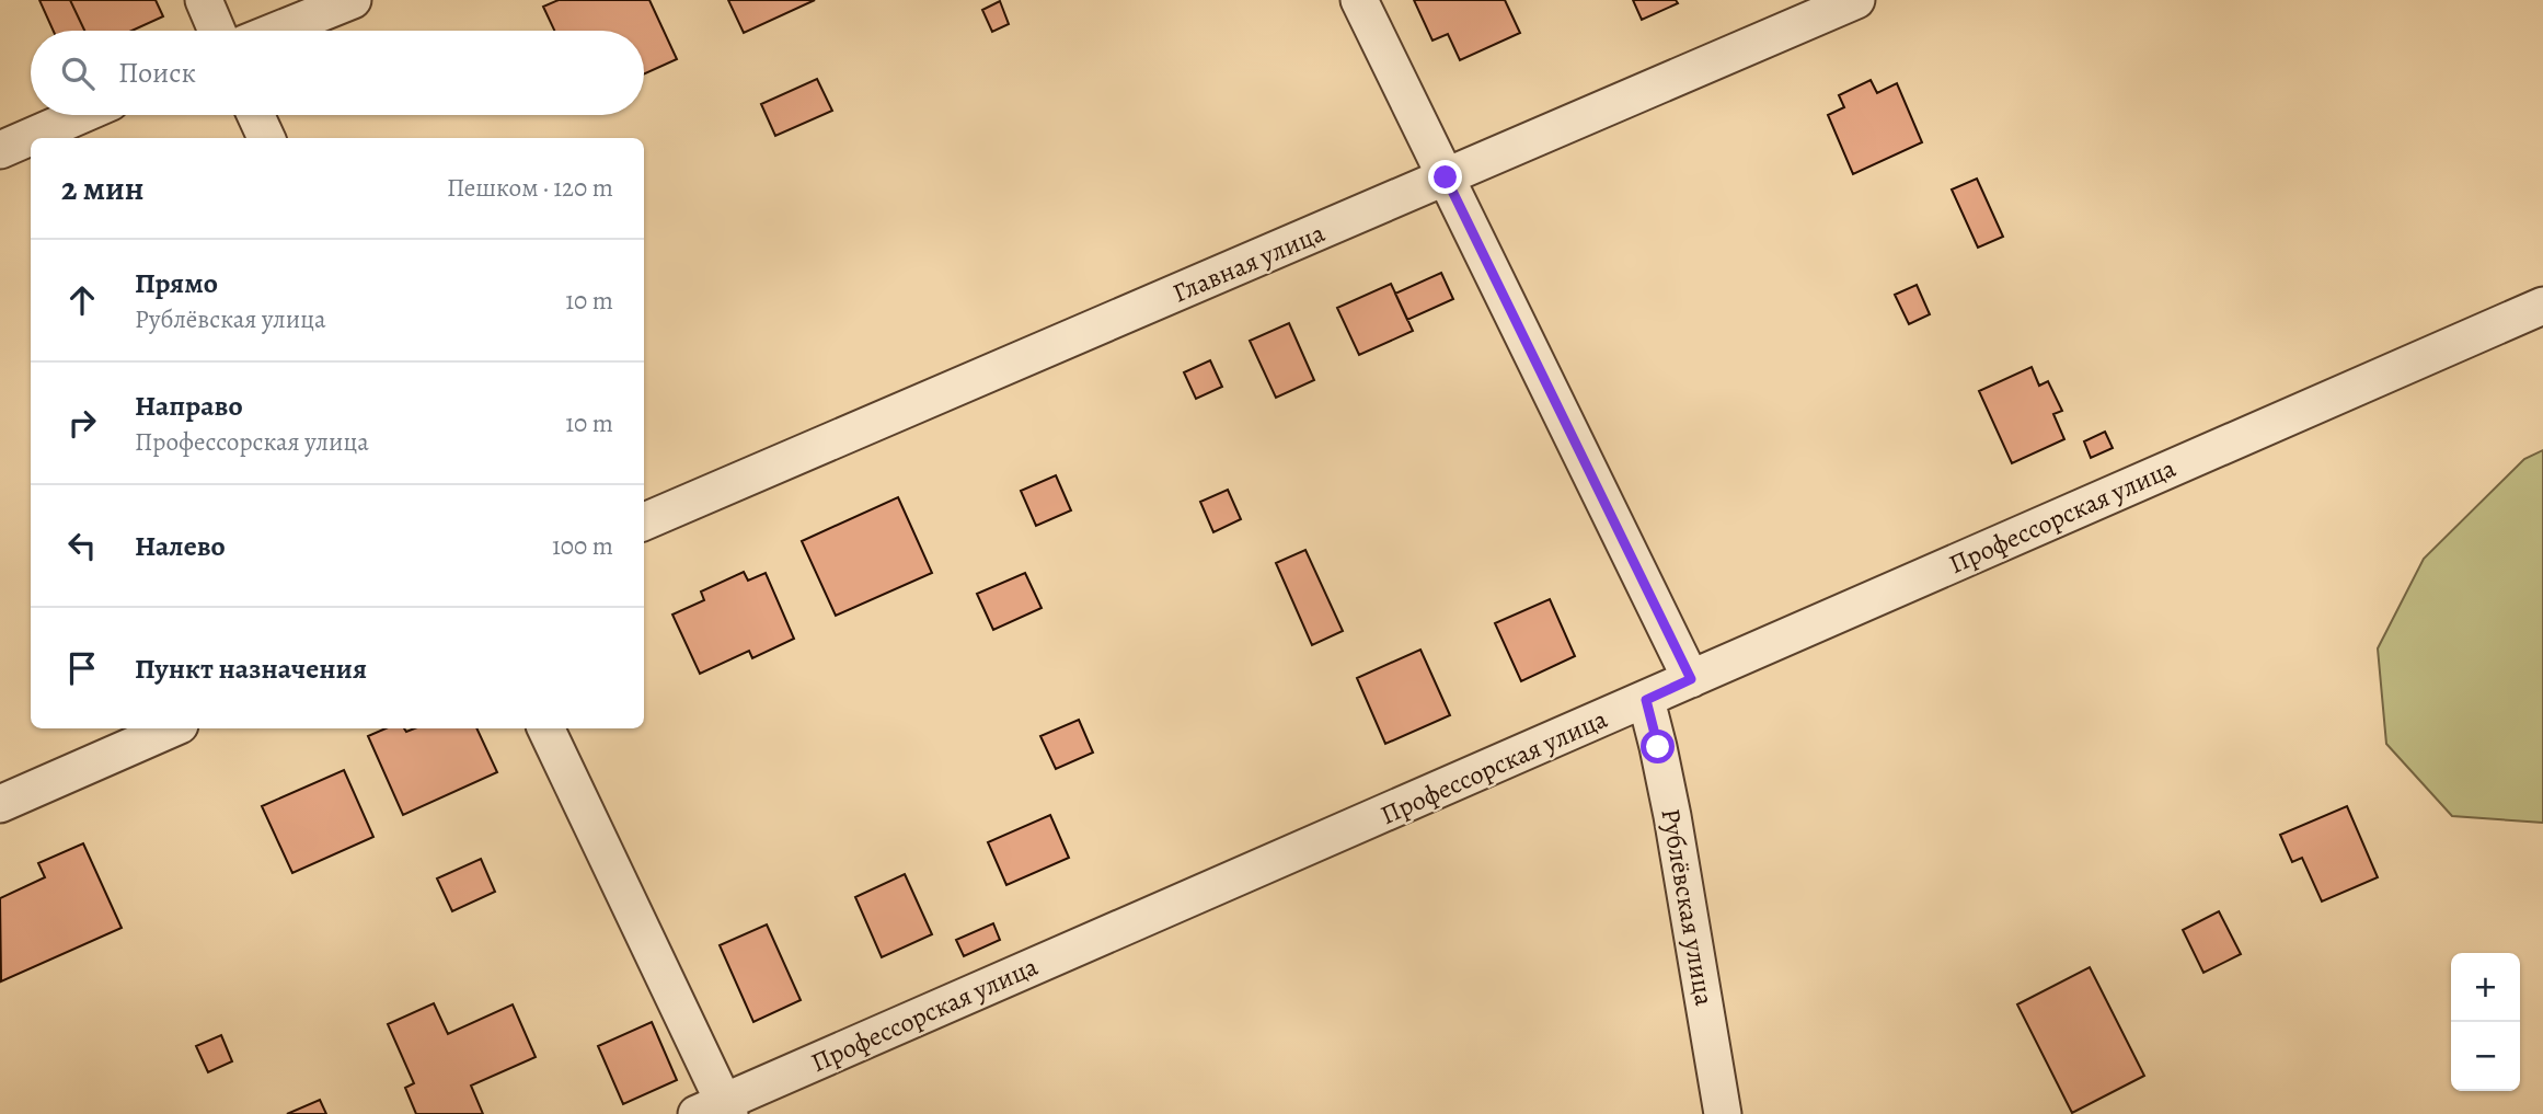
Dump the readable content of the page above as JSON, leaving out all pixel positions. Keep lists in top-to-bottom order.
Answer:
{
  "streets": {
    "street": ["Главная улица", "Профессорская улица", "Рублёвская улица"]
  },
  "crossings": [
    ["Профессорская улица", "Рублёвская улица"]
  ],
  "page": {
    "search": "Поиск",
    "heading": ["2 мин", "Пешком · 120 m"],
    "list": [
      ["Прямо", "Рублёвская улица", "10 m"],
      ["Направо", "Профессорская улица", "10 m"],
      ["Налево", "100 m"],
      "Пункт назначения"
    ],
    "map_buttons": ["+", "−"]
  }
}
